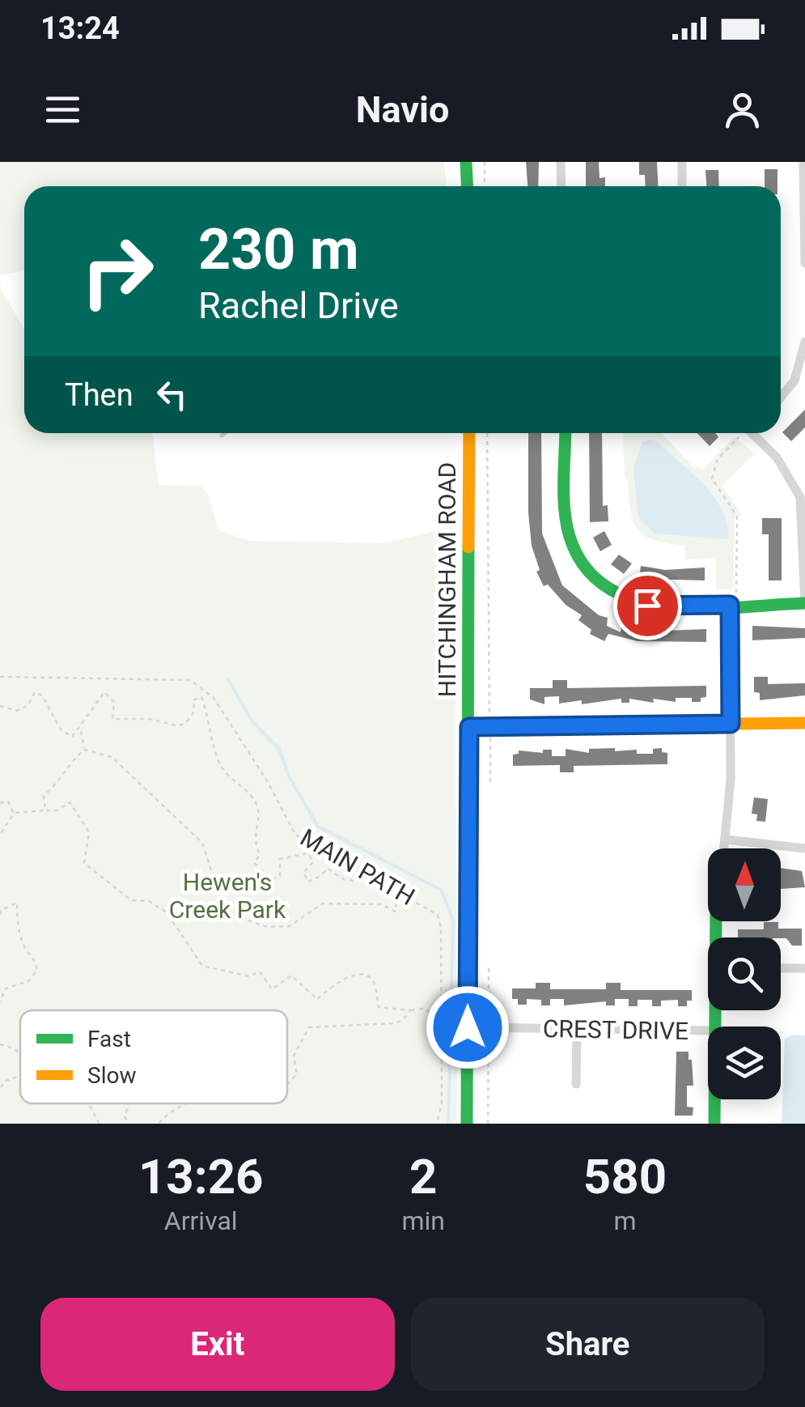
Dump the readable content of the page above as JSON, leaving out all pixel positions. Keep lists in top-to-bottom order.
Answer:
{
  "streets": {
    "street": ["HITCHINGHAM ROAD", "CREST DRIVE"],
    "path": ["MAIN PATH"]
  },
  "crossings": [
    ["HITCHINGHAM ROAD", "CREST DRIVE"]
  ],
  "parks": ["Hewen's Creek Park"],
  "legend": ["Fast", "Slow"],
  "north": "top",
  "page": {
    "status": "13:24",
    "header": "Navio",
    "turn": ["230 m", "Rachel Drive"],
    "then": "Then",
    "eta": [
      "13:26",
      "Arrival",
      "2",
      "min",
      "580",
      "m"
    ],
    "buttons": ["Exit", "Share"]
  }
}
